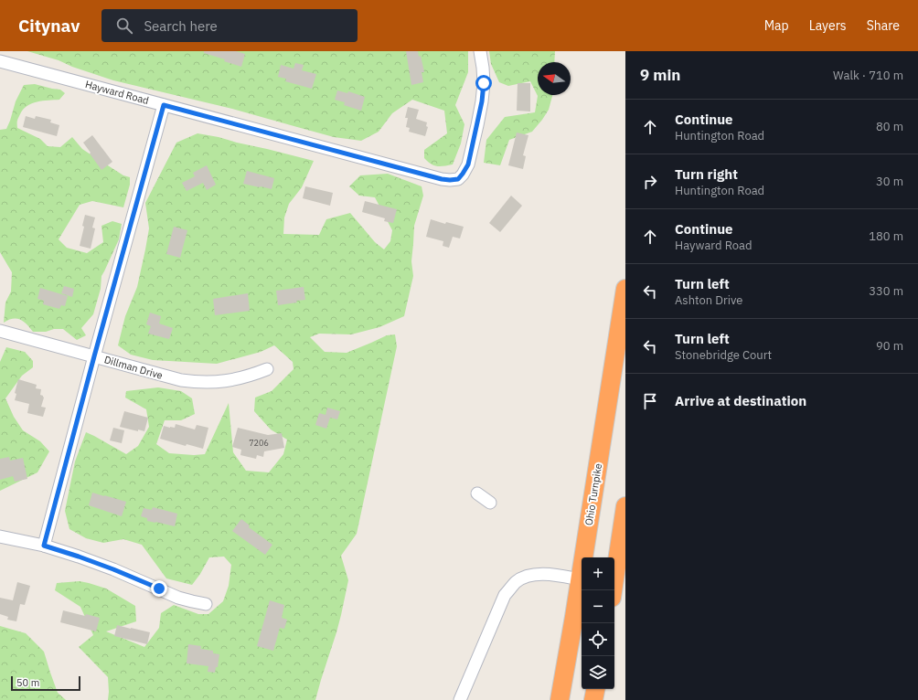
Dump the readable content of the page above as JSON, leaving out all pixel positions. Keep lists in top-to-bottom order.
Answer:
{
  "streets": {
    "highway": ["Ohio Turnpike"],
    "street": ["Hayward Road", "Dillman Drive"]
  },
  "house_numbers": ["7206"],
  "scale_bar": "50 m",
  "north": "left",
  "page": {
    "header": "Citynav",
    "search": "Search here",
    "nav": ["Map", "Layers", "Share"],
    "heading": ["9 min", "Walk · 710 m"],
    "list": [
      ["Continue", "Huntington Road", "80 m"],
      ["Turn right", "Huntington Road", "30 m"],
      ["Continue", "Hayward Road", "180 m"],
      ["Turn left", "Ashton Drive", "330 m"],
      ["Turn left", "Stonebridge Court", "90 m"],
      "Arrive at destination"
    ],
    "map_buttons": ["+", "−"],
    "scale": "50 m"
  }
}
